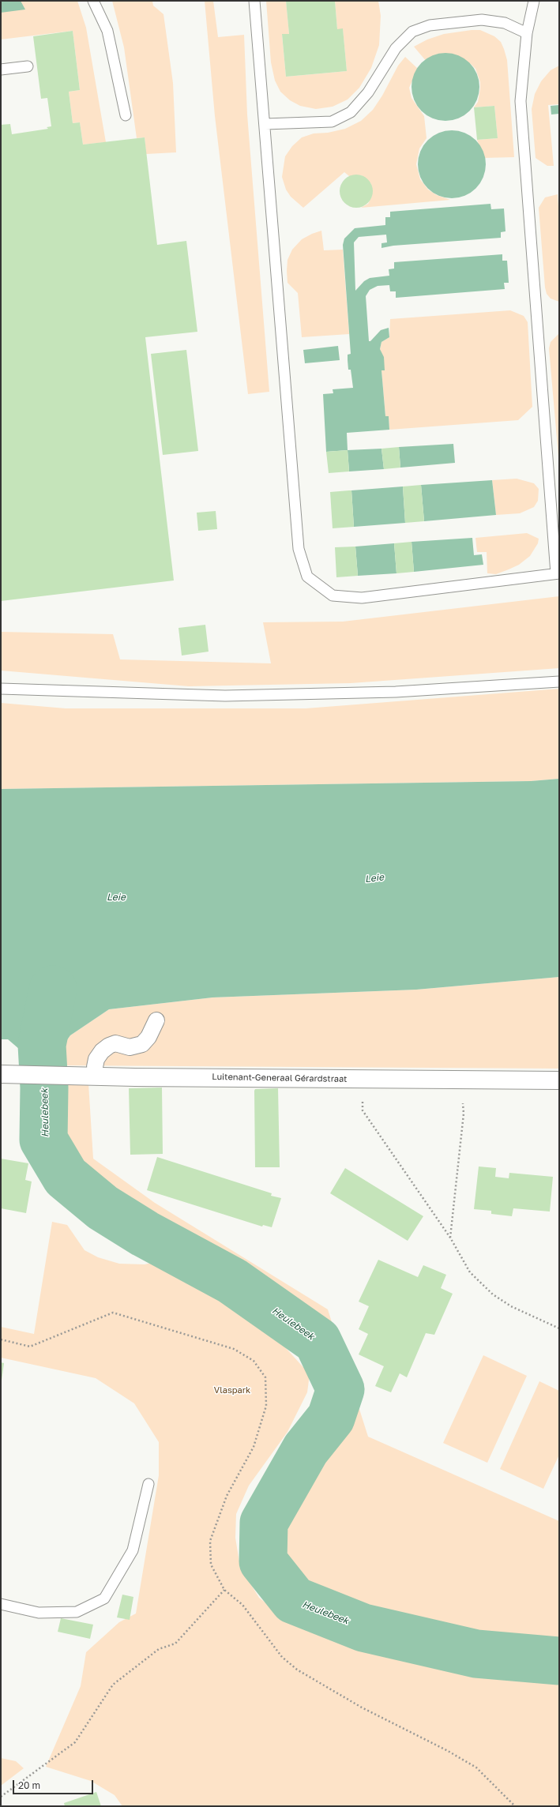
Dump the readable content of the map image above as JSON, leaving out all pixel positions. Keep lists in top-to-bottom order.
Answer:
{
  "streets": {
    "street": ["Luitenant-Generaal Gérardstraat"]
  },
  "water": ["Leie", "Heulebeek"],
  "parks": ["Vlaspark"],
  "scale_bar": "20 m"
}
